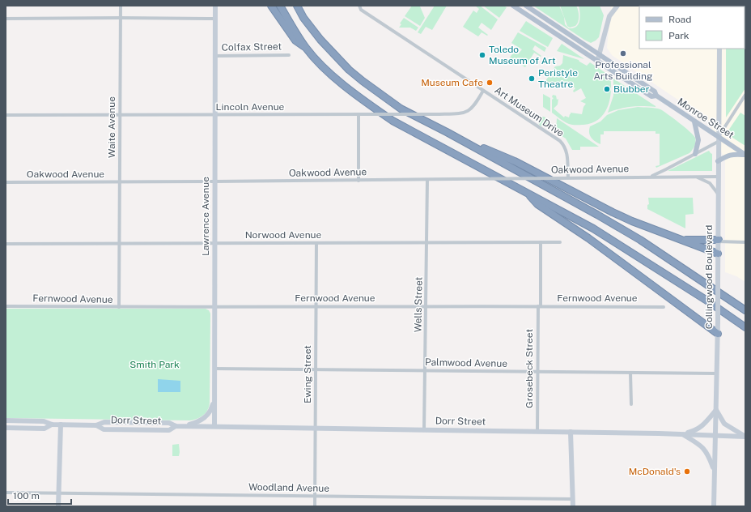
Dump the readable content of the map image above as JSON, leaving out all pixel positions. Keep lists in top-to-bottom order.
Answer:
{
  "streets": {
    "main road": [
      "Monroe Street",
      "Lawrence Avenue",
      "Collingwood Boulevard",
      "Dorr Street"
    ],
    "street": [
      "Colfax Street",
      "Lincoln Avenue",
      "Art Museum Drive",
      "Waite Avenue",
      "Oakwood Avenue",
      "Norwood Avenue",
      "Fernwood Avenue",
      "Wells Street",
      "Palmwood Avenue",
      "Grosebeck Street",
      "Ewing Street",
      "Woodland Avenue"
    ]
  },
  "crossings": [
    ["Colfax Street", "Lawrence Avenue"],
    ["Lincoln Avenue", "Art Museum Drive"],
    ["Lincoln Avenue", "Waite Avenue"],
    ["Lincoln Avenue", "Lawrence Avenue"],
    ["Art Museum Drive", "Oakwood Avenue"],
    ["Monroe Street", "Oakwood Avenue"],
    ["Monroe Street", "Collingwood Boulevard"],
    ["Waite Avenue", "Oakwood Avenue"],
    ["Waite Avenue", "Norwood Avenue"],
    ["Waite Avenue", "Fernwood Avenue"],
    ["Oakwood Avenue", "Lawrence Avenue"],
    ["Oakwood Avenue", "Collingwood Boulevard"],
    ["Oakwood Avenue", "Wells Street"],
    ["Lawrence Avenue", "Norwood Avenue"],
    ["Lawrence Avenue", "Fernwood Avenue"],
    ["Lawrence Avenue", "Palmwood Avenue"],
    ["Lawrence Avenue", "Dorr Street"],
    ["Norwood Avenue", "Wells Street"],
    ["Norwood Avenue", "Grosebeck Street"],
    ["Norwood Avenue", "Ewing Street"],
    ["Collingwood Boulevard", "Palmwood Avenue"],
    ["Collingwood Boulevard", "Dorr Street"],
    ["Fernwood Avenue", "Wells Street"],
    ["Fernwood Avenue", "Grosebeck Street"],
    ["Fernwood Avenue", "Ewing Street"],
    ["Wells Street", "Palmwood Avenue"],
    ["Wells Street", "Dorr Street"],
    ["Palmwood Avenue", "Grosebeck Street"],
    ["Palmwood Avenue", "Ewing Street"],
    ["Grosebeck Street", "Dorr Street"],
    ["Ewing Street", "Dorr Street"],
    ["Ewing Street", "Woodland Avenue"]
  ],
  "parks": ["Smith Park"],
  "places": [
    "Professional Arts Building",
    "Toledo Museum of Art",
    "Peristyle Theatre",
    "Museum Cafe",
    "Blubber",
    "McDonald's"
  ],
  "legend": ["Road", "Park"],
  "scale_bar": "100 m"
}
